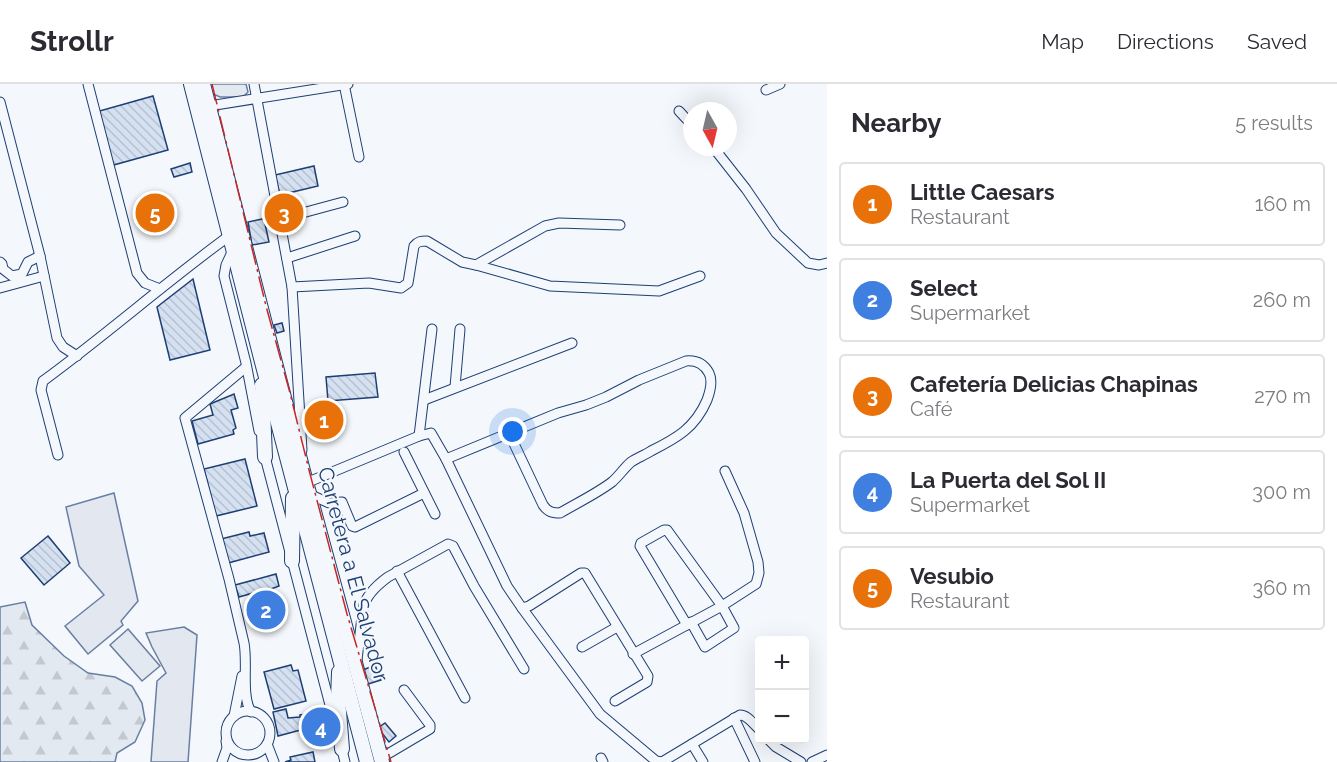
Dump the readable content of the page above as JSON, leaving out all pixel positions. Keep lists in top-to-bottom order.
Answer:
{
  "streets": {
    "highway": ["Carretera a El Salvador"]
  },
  "north": "bottom",
  "page": {
    "header": "Strollr",
    "nav": ["Map", "Directions", "Saved"],
    "heading": ["Nearby", "5 results"],
    "list": [
      {
        "mark": "1",
        "name": "Little Caesars",
        "note": "Restaurant",
        "value": "160 m"
      },
      {
        "mark": "2",
        "name": "Select",
        "note": "Supermarket",
        "value": "260 m"
      },
      {
        "mark": "3",
        "name": "Cafetería Delicias Chapinas",
        "note": "Café",
        "value": "270 m"
      },
      {
        "mark": "4",
        "name": "La Puerta del Sol II",
        "note": "Supermarket",
        "value": "300 m"
      },
      {
        "mark": "5",
        "name": "Vesubio",
        "note": "Restaurant",
        "value": "360 m"
      }
    ],
    "pins": [
      "3",
      "5",
      "1",
      "2",
      "4"
    ],
    "map_buttons": ["+", "−"]
  }
}
